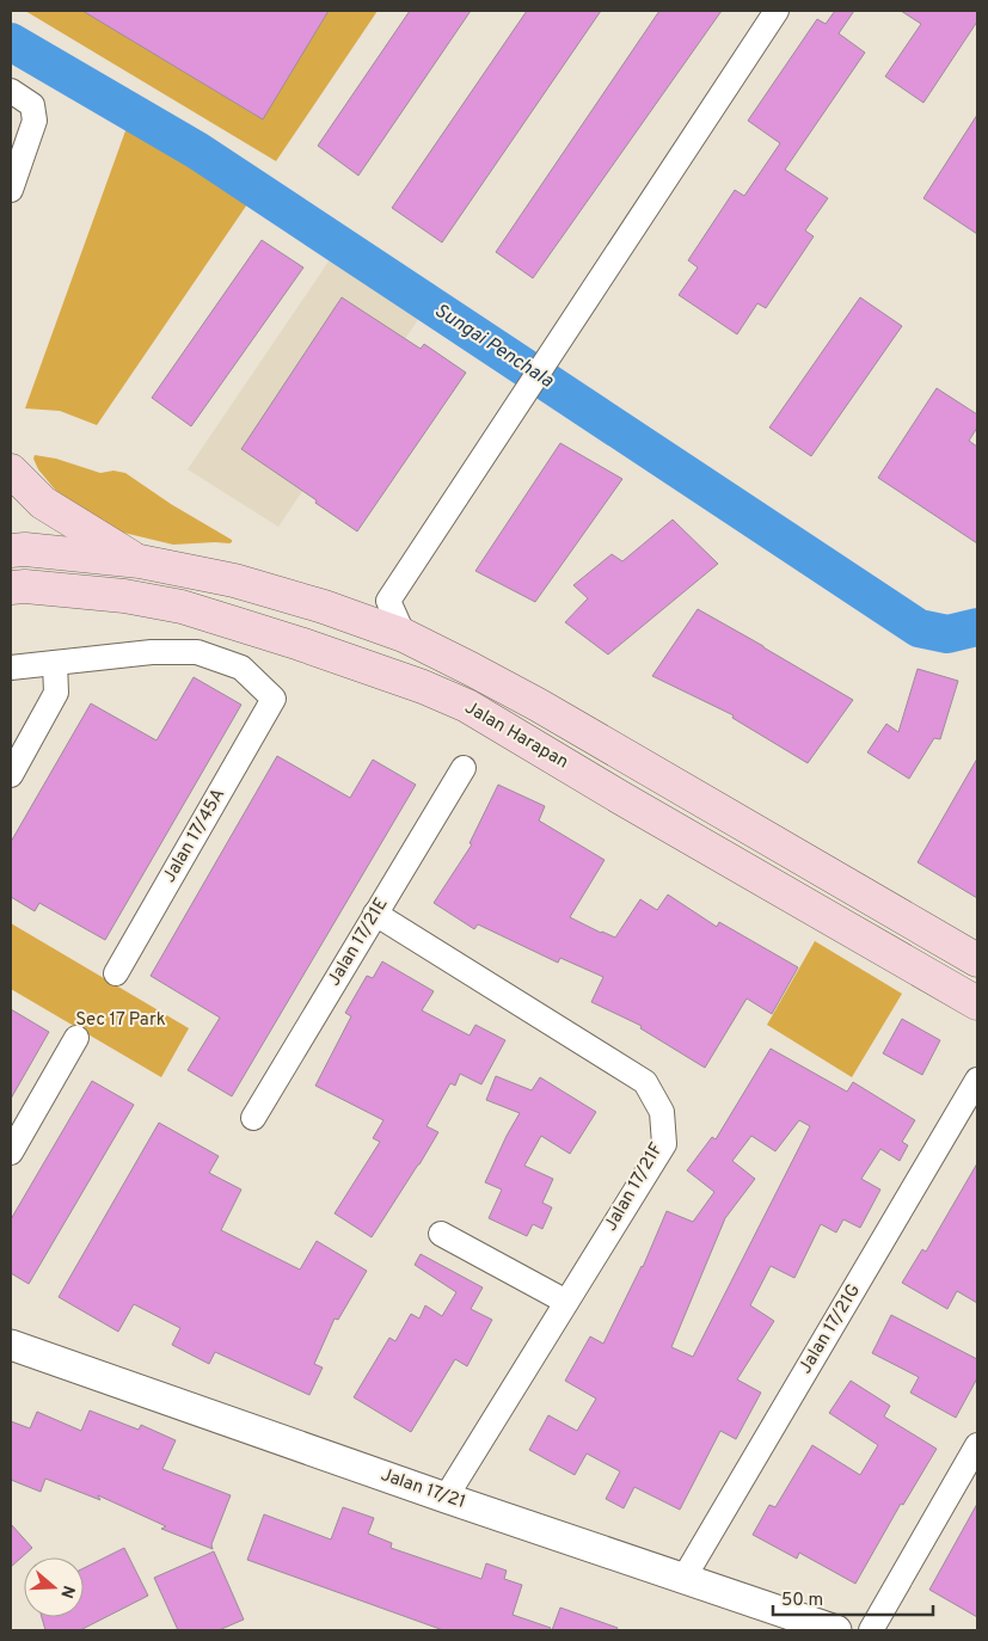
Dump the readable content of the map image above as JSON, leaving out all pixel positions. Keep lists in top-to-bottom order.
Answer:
{
  "streets": {
    "main road": ["Jalan Harapan"],
    "street": [
      "Jalan 17/45A",
      "Jalan 17/21E",
      "Jalan 17/21F",
      "Jalan 17/21G",
      "Jalan 17/21"
    ]
  },
  "crossings": [
    ["Jalan 17/21E", "Jalan 17/21F"],
    ["Jalan 17/21F", "Jalan 17/21"],
    ["Jalan 17/21G", "Jalan 17/21"]
  ],
  "water": ["Sungai Penchala"],
  "parks": ["Sec 17 Park"],
  "scale_bar": "50 m",
  "north": "right"
}
